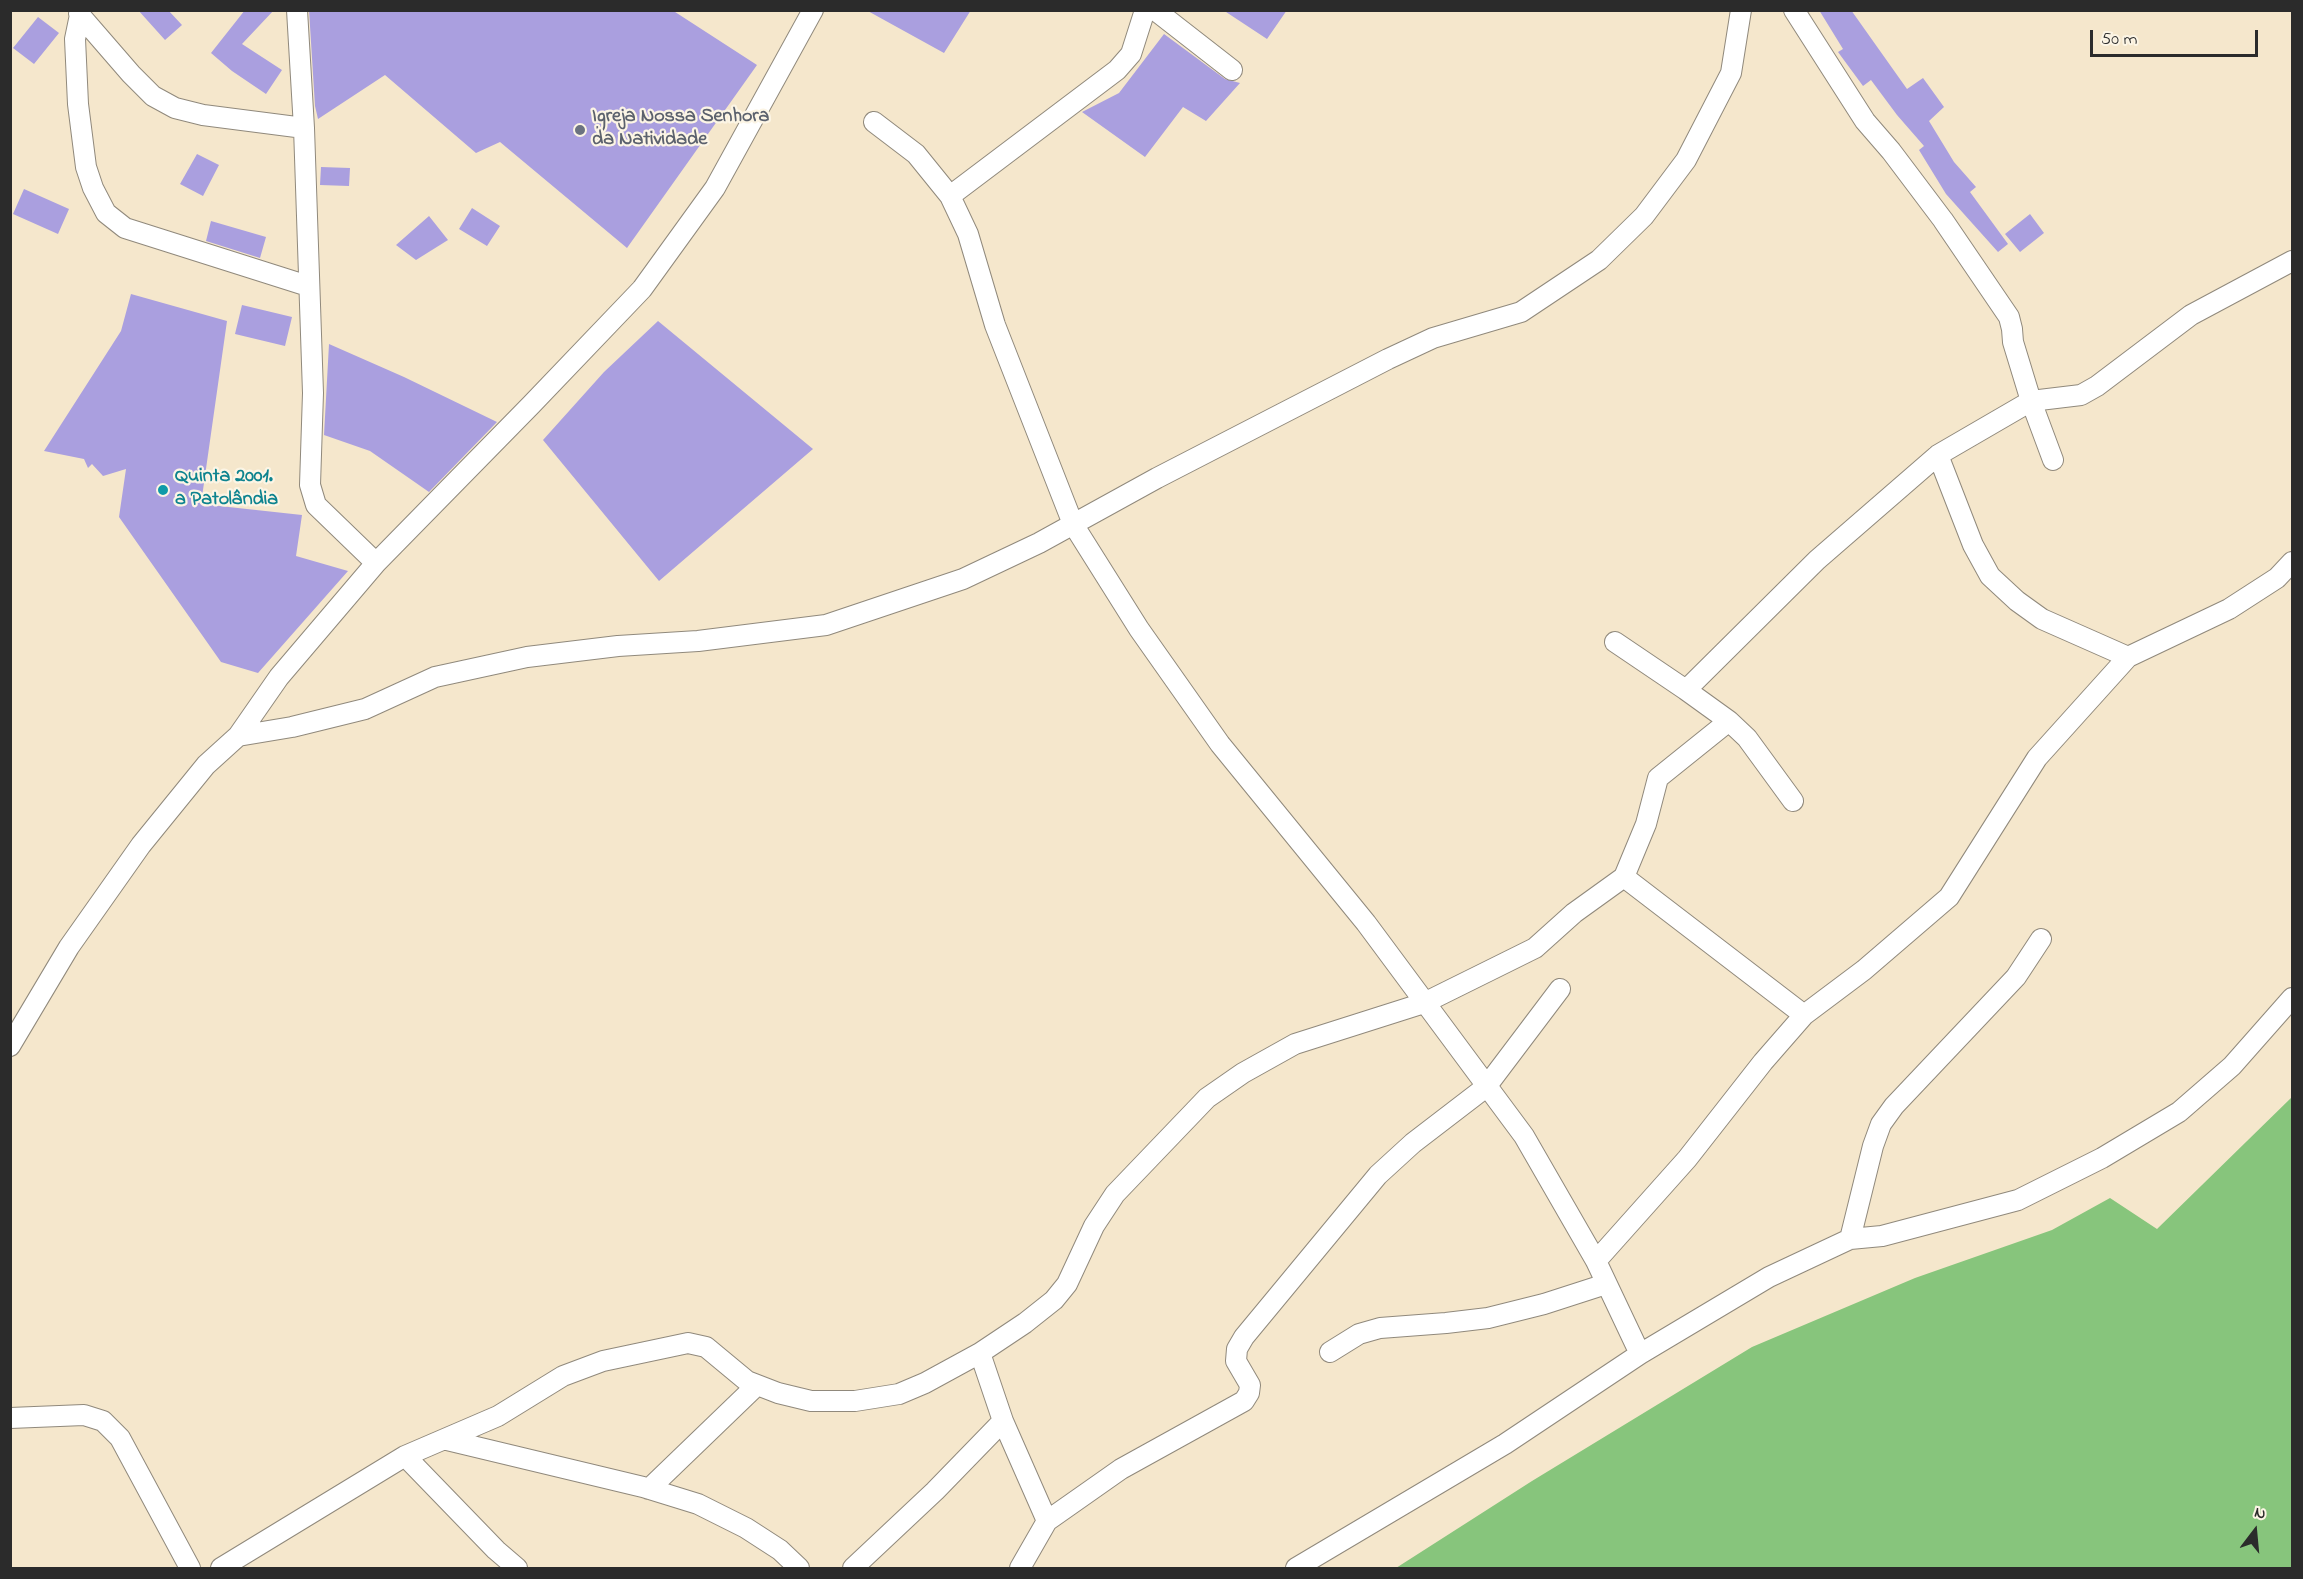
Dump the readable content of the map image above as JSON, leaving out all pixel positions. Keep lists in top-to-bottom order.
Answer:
{
  "places": ["Igreja Nossa Senhora da Natividade", "Quinta 2001. a Patolândia"],
  "scale_bar": "50 m",
  "north": "top"
}
